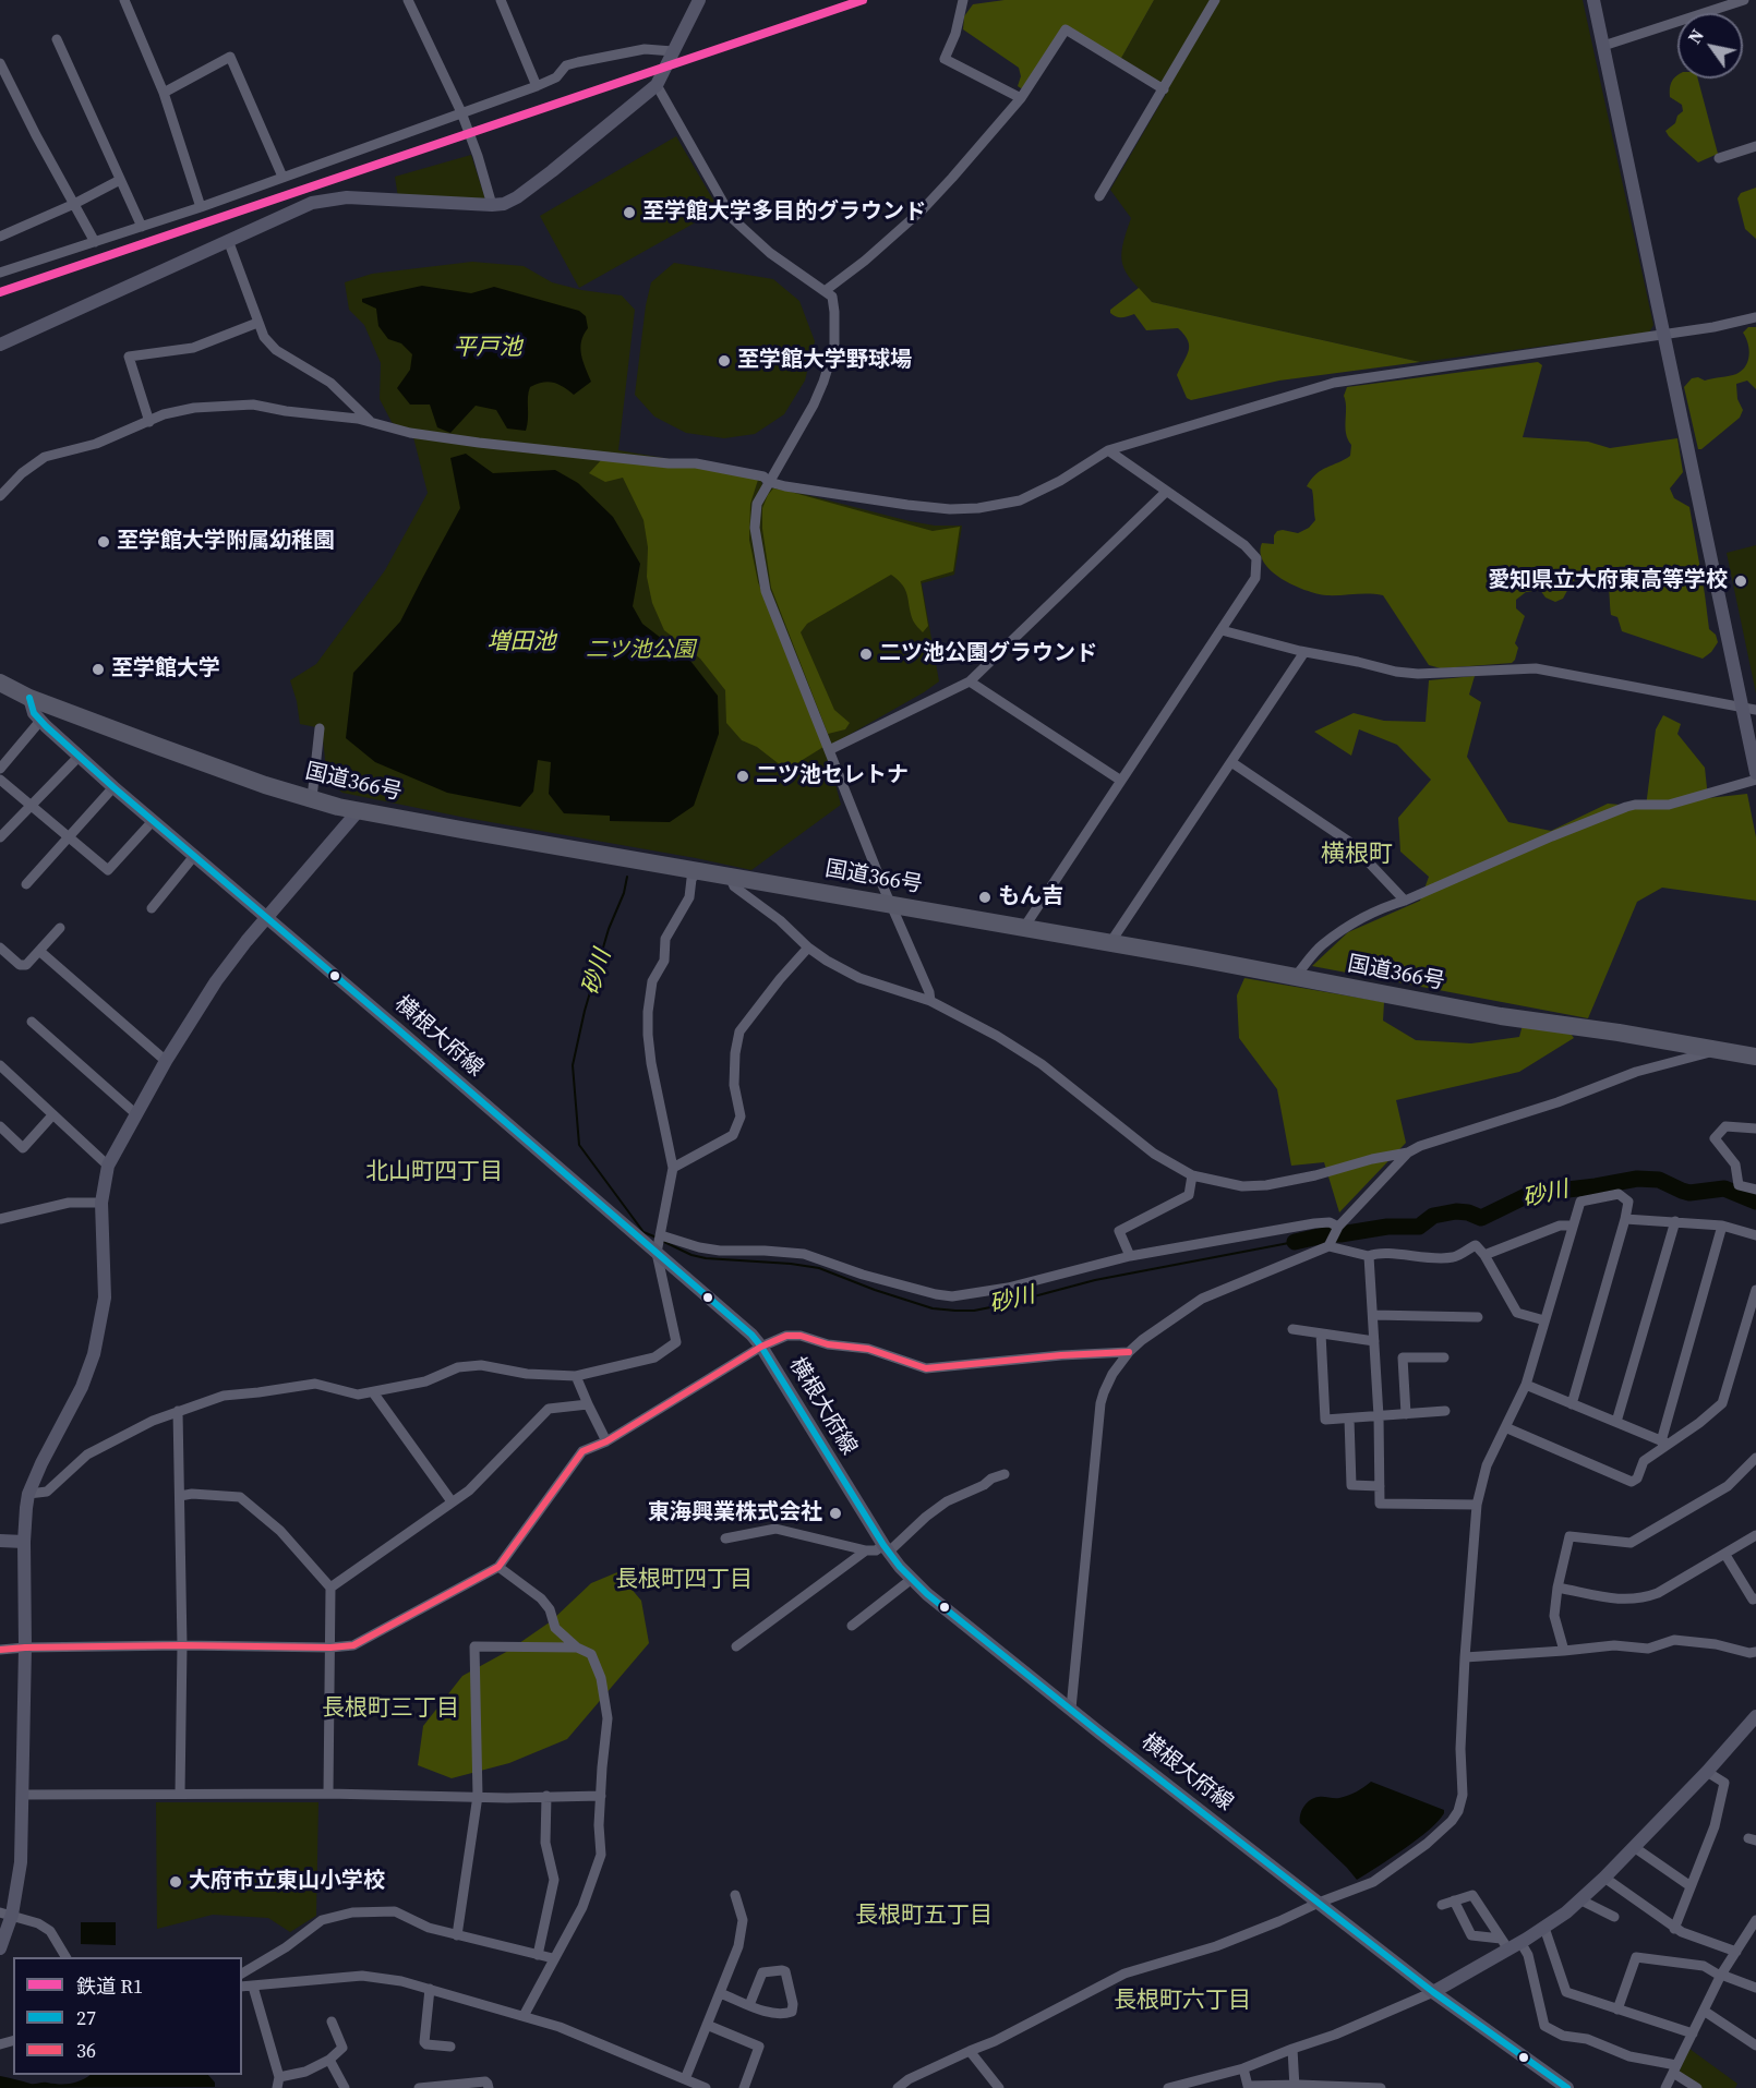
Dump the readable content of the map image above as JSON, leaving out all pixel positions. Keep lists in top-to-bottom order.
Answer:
{
  "streets": {
    "highway": ["国道366号"],
    "main road": ["横根大府線"]
  },
  "crossings": [
    ["国道366号", "横根大府線"]
  ],
  "districts": [
    "横根町",
    "北山町四丁目",
    "長根町四丁目",
    "長根町三丁目",
    "長根町五丁目",
    "長根町六丁目"
  ],
  "water": ["平戸池", "増田池", "砂川"],
  "parks": ["二ツ池公園"],
  "places": [
    "至学館大学多目的グラウンド",
    "至学館大学野球場",
    "至学館大学附属幼稚園",
    "愛知県立大府東高等学校",
    "二ツ池公園グラウンド",
    "至学館大学",
    "二ツ池セレトナ",
    "もん吉",
    "東海興業株式会社",
    "大府市立東山小学校"
  ],
  "lines": ["rail line R1", "transit line 27", "transit line 36"],
  "legend": ["鉄道 R1", "27", "36"],
  "north": "top left"
}
